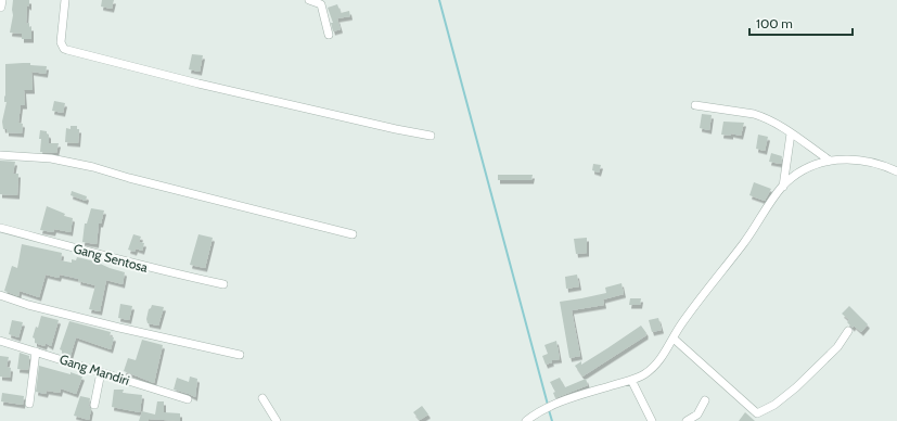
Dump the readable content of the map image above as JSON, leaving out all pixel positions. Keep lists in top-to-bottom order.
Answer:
{
  "streets": {
    "street": ["Gang Sentosa", "Gang Mandiri"]
  },
  "scale_bar": "100 m"
}
